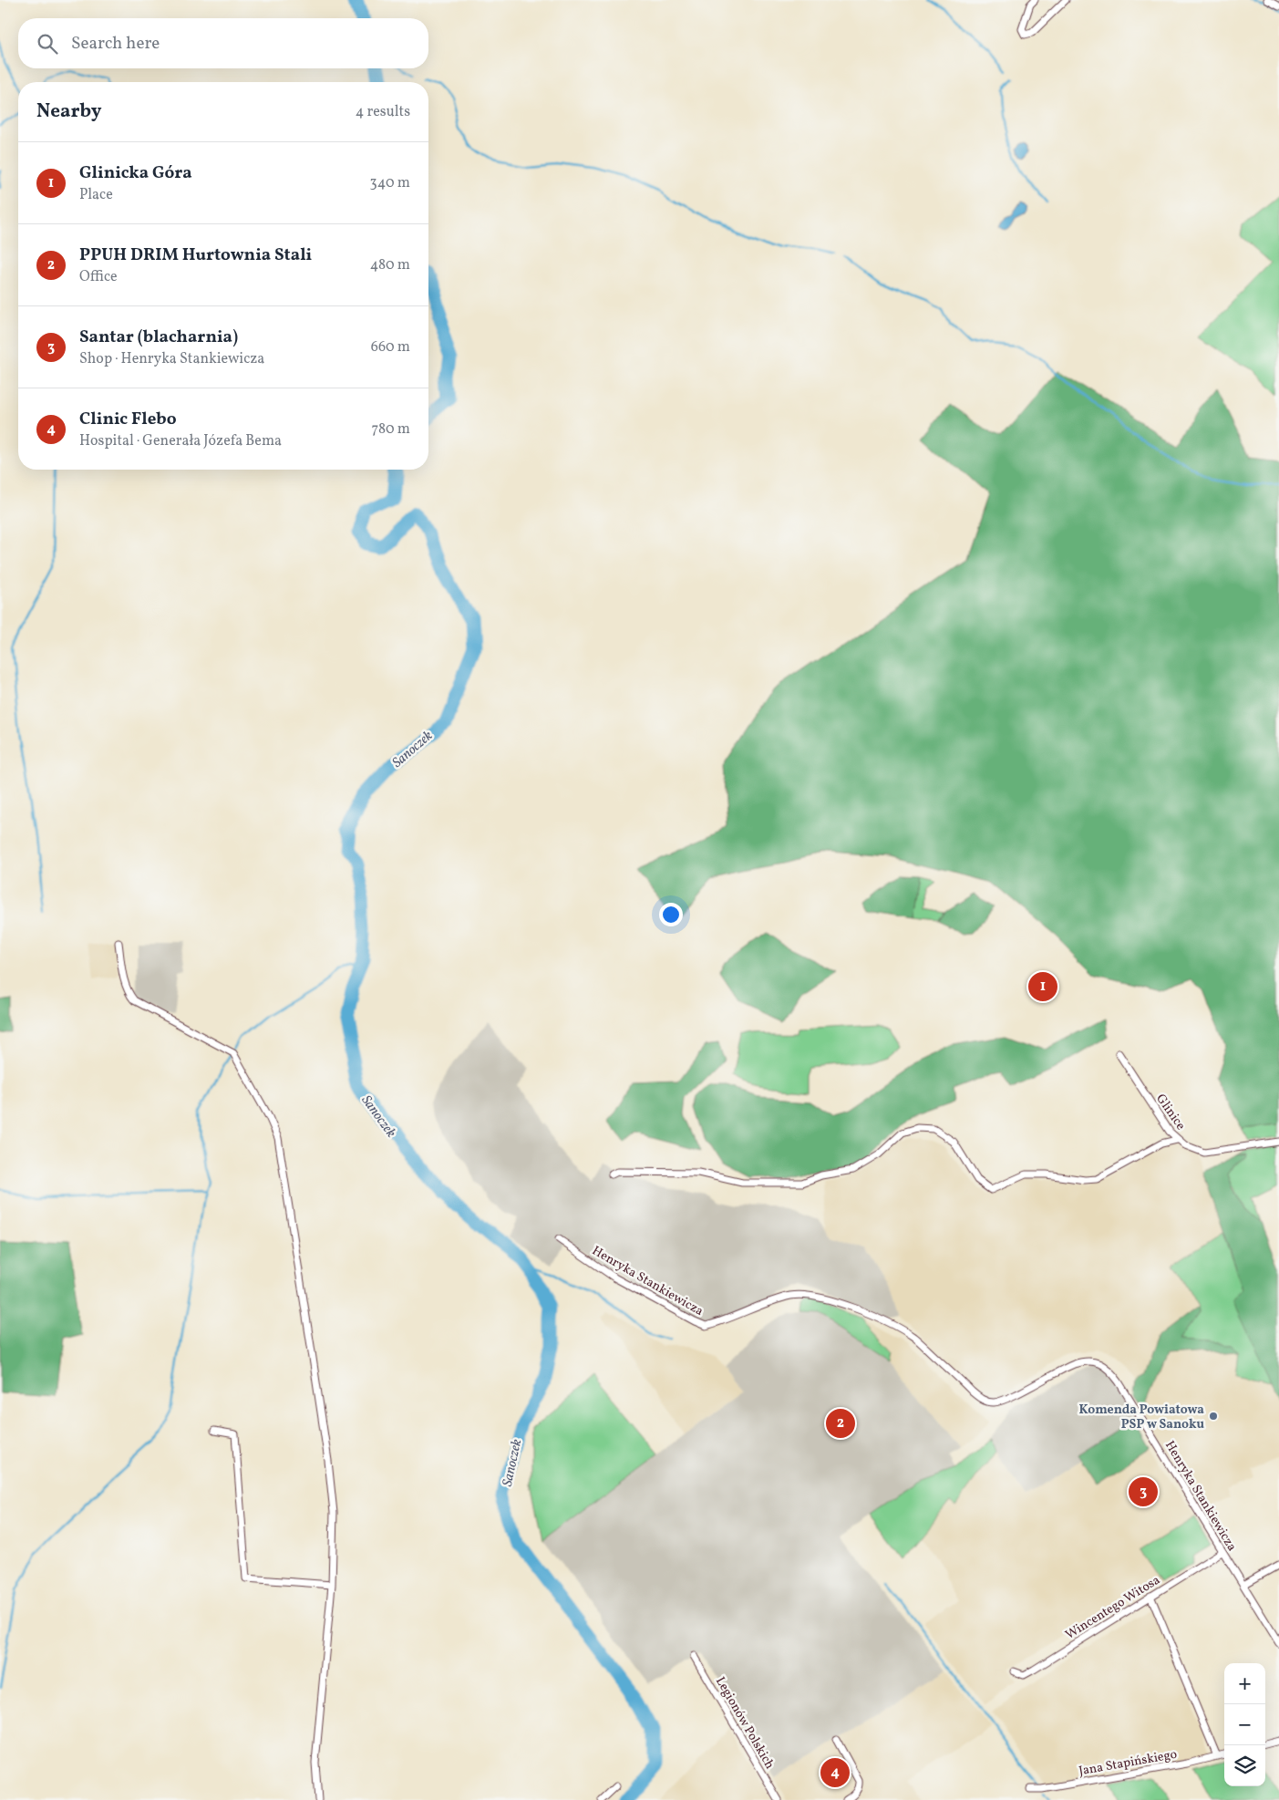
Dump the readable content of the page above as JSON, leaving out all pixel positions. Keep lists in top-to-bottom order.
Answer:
{
  "streets": {
    "street": [
      "Glinice",
      "Henryka Stankiewicza",
      "Wincentego Witosa",
      "Legionów Polskich",
      "Jana Stapińskiego"
    ]
  },
  "crossings": [
    ["Henryka Stankiewicza", "Wincentego Witosa"]
  ],
  "water": ["Sanoczek"],
  "places": ["Komenda Powiatowa PSP w Sanoku"],
  "page": {
    "search": "Search here",
    "heading": ["Nearby", "4 results"],
    "list": [
      {
        "mark": "1",
        "name": "Glinicka Góra",
        "note": "Place",
        "value": "340 m"
      },
      {
        "mark": "2",
        "name": "PPUH DRIM Hurtownia Stali",
        "note": "Office",
        "value": "480 m"
      },
      {
        "mark": "3",
        "name": "Santar (blacharnia)",
        "note": "Shop · Henryka Stankiewicza",
        "value": "660 m"
      },
      {
        "mark": "4",
        "name": "Clinic Flebo",
        "note": "Hospital · Generała Józefa Bema",
        "value": "780 m"
      }
    ],
    "pins": [
      "1",
      "2",
      "3",
      "4"
    ],
    "map_buttons": ["+", "−"]
  }
}
